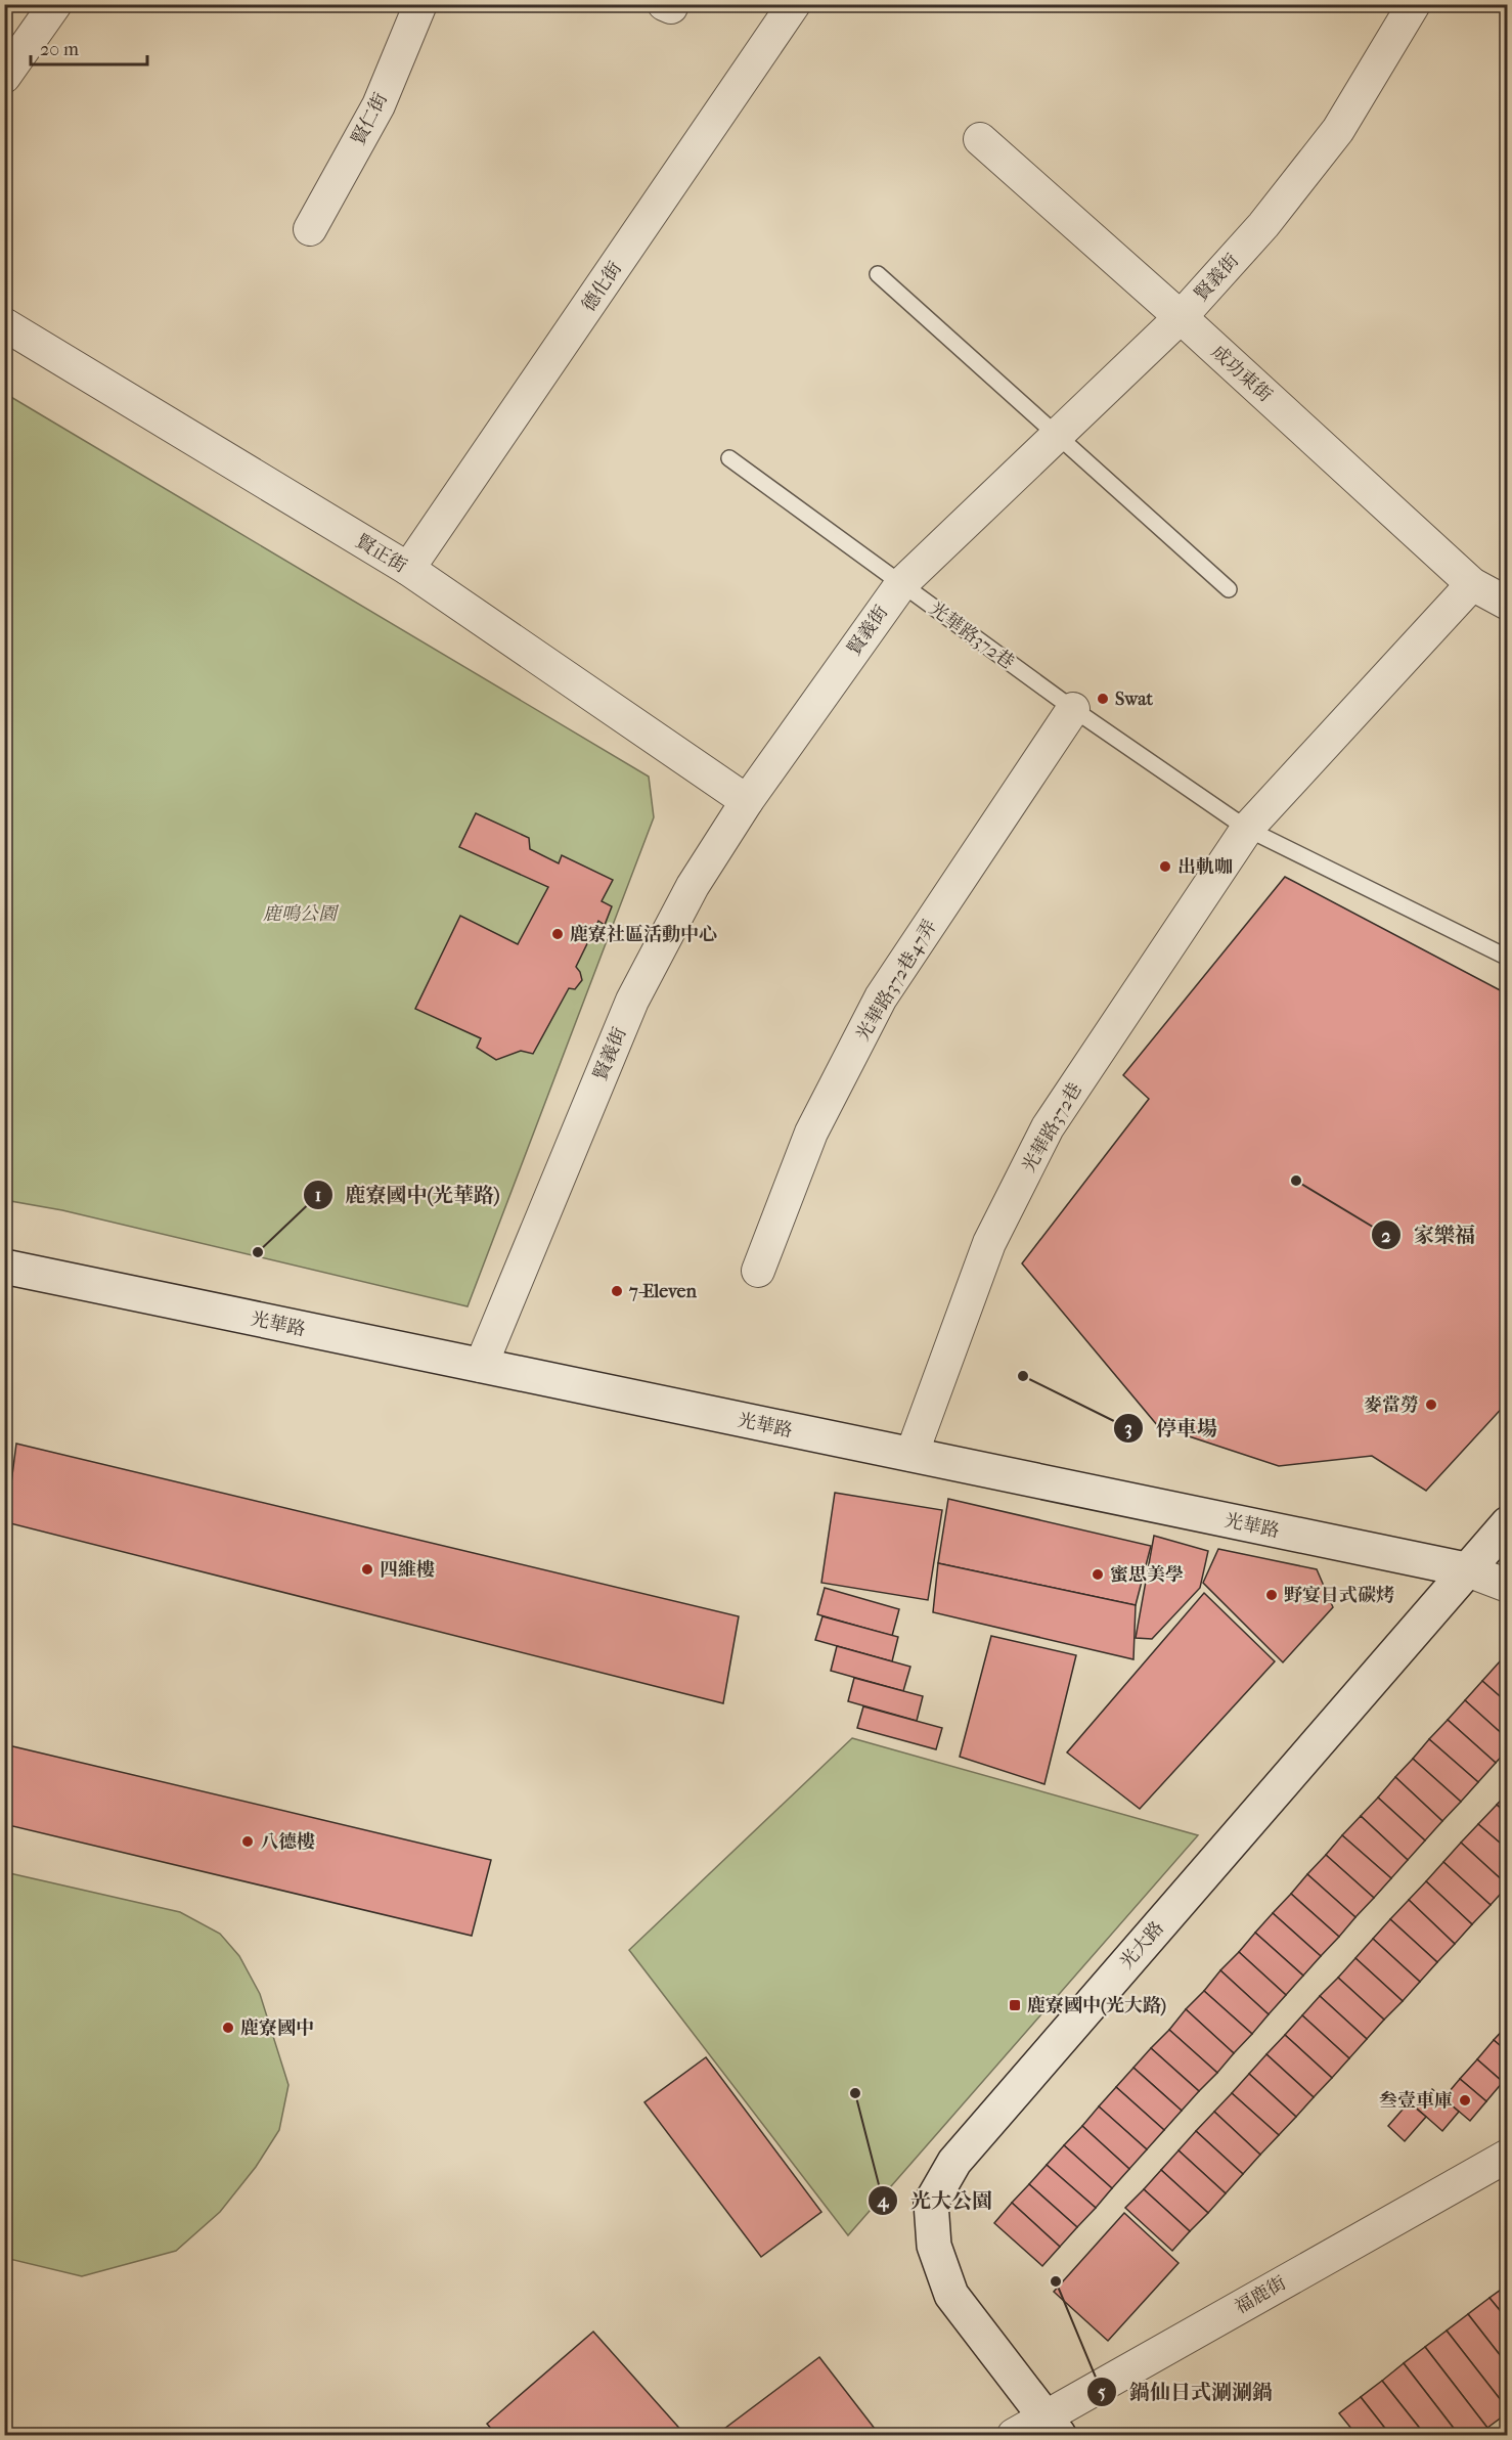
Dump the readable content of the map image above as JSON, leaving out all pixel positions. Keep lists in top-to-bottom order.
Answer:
{
  "streets": {
    "street": [
      "賢仁街",
      "賢義街",
      "德化街",
      "成功東街",
      "賢正街",
      "光華路372巷",
      "光華路372巷47弄",
      "光華路",
      "光大路",
      "福鹿街"
    ]
  },
  "crossings": [
    ["賢義街", "成功東街"],
    ["賢義街", "賢正街"],
    ["賢義街", "光華路372巷"],
    ["賢義街", "光華路"],
    ["德化街", "賢正街"],
    ["成功東街", "光華路372巷"],
    ["光華路372巷", "光華路372巷47弄"],
    ["光華路372巷", "光華路"],
    ["光華路", "光大路"],
    ["光大路", "福鹿街"]
  ],
  "parks": ["鹿鳴公園"],
  "places": {
    "other": [
      "Swat",
      "出軌咖",
      "鹿寮社區活動中心",
      "家樂福",
      "鹿寮國中(光華路)",
      "7-Eleven",
      "停車場",
      "麥當勞",
      "四維樓",
      "蜜思美學",
      "野宴日式碳烤",
      "八德樓",
      "鹿寮國中",
      "光大公園",
      "叁壹車庫",
      "鍋仙日式涮涮鍋"
    ],
    "transit": ["鹿寮國中(光大路)"]
  },
  "scale_bar": "20 m"
}
